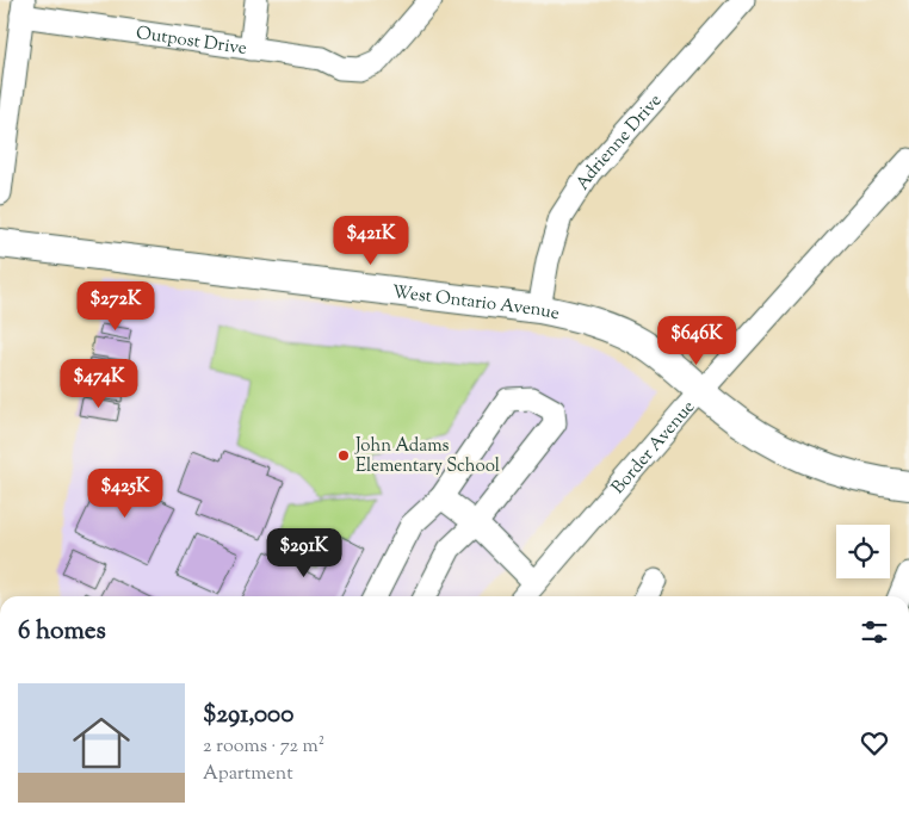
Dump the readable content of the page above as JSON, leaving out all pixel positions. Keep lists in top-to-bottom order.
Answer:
{
  "streets": {
    "main road": ["West Ontario Avenue"],
    "street": ["Outpost Drive", "Adrienne Drive", "Border Avenue"]
  },
  "crossings": [
    ["Adrienne Drive", "West Ontario Avenue"],
    ["West Ontario Avenue", "Border Avenue"]
  ],
  "places": ["John Adams Elementary School"],
  "page": {
    "price": [
      "$421K",
      "$272K",
      "$646K",
      "$474K",
      "$425K",
      "$291K"
    ],
    "heading": "6 homes",
    "list": [
      {
        "name": "$291,000",
        "note": "2 rooms · 72 m² · Apartment"
      }
    ]
  }
}
